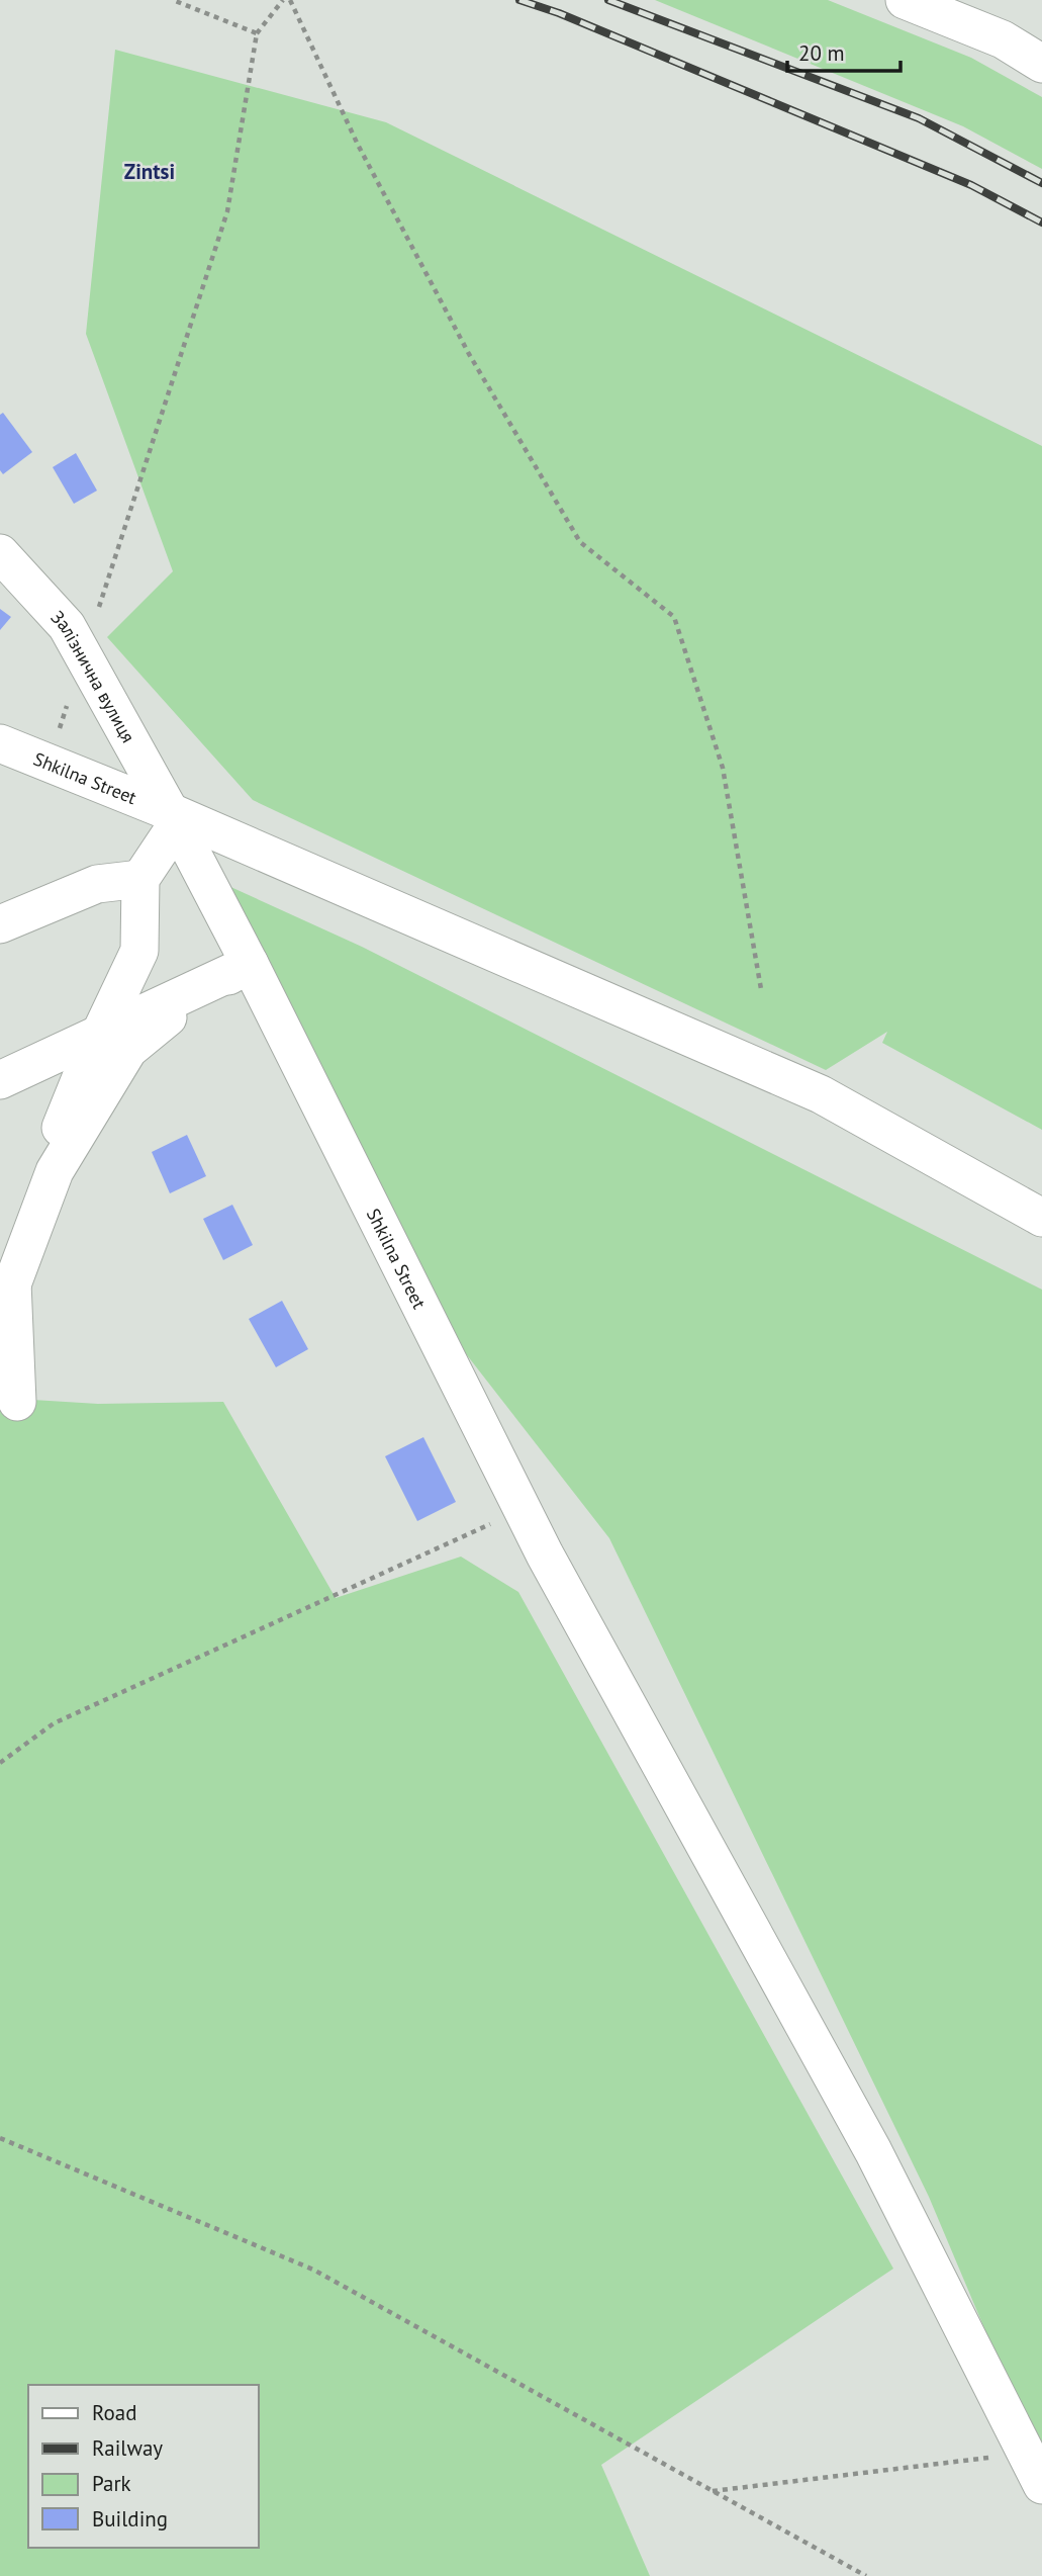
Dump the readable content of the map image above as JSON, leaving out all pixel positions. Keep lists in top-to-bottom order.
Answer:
{
  "streets": {
    "street": ["Залізнична вулиця", "Shkilna Street"]
  },
  "crossings": [
    ["Залізнична вулиця", "Shkilna Street"]
  ],
  "districts": ["Zintsi"],
  "legend": [
    "Road",
    "Railway",
    "Park",
    "Building"
  ],
  "scale_bar": "20 m"
}
